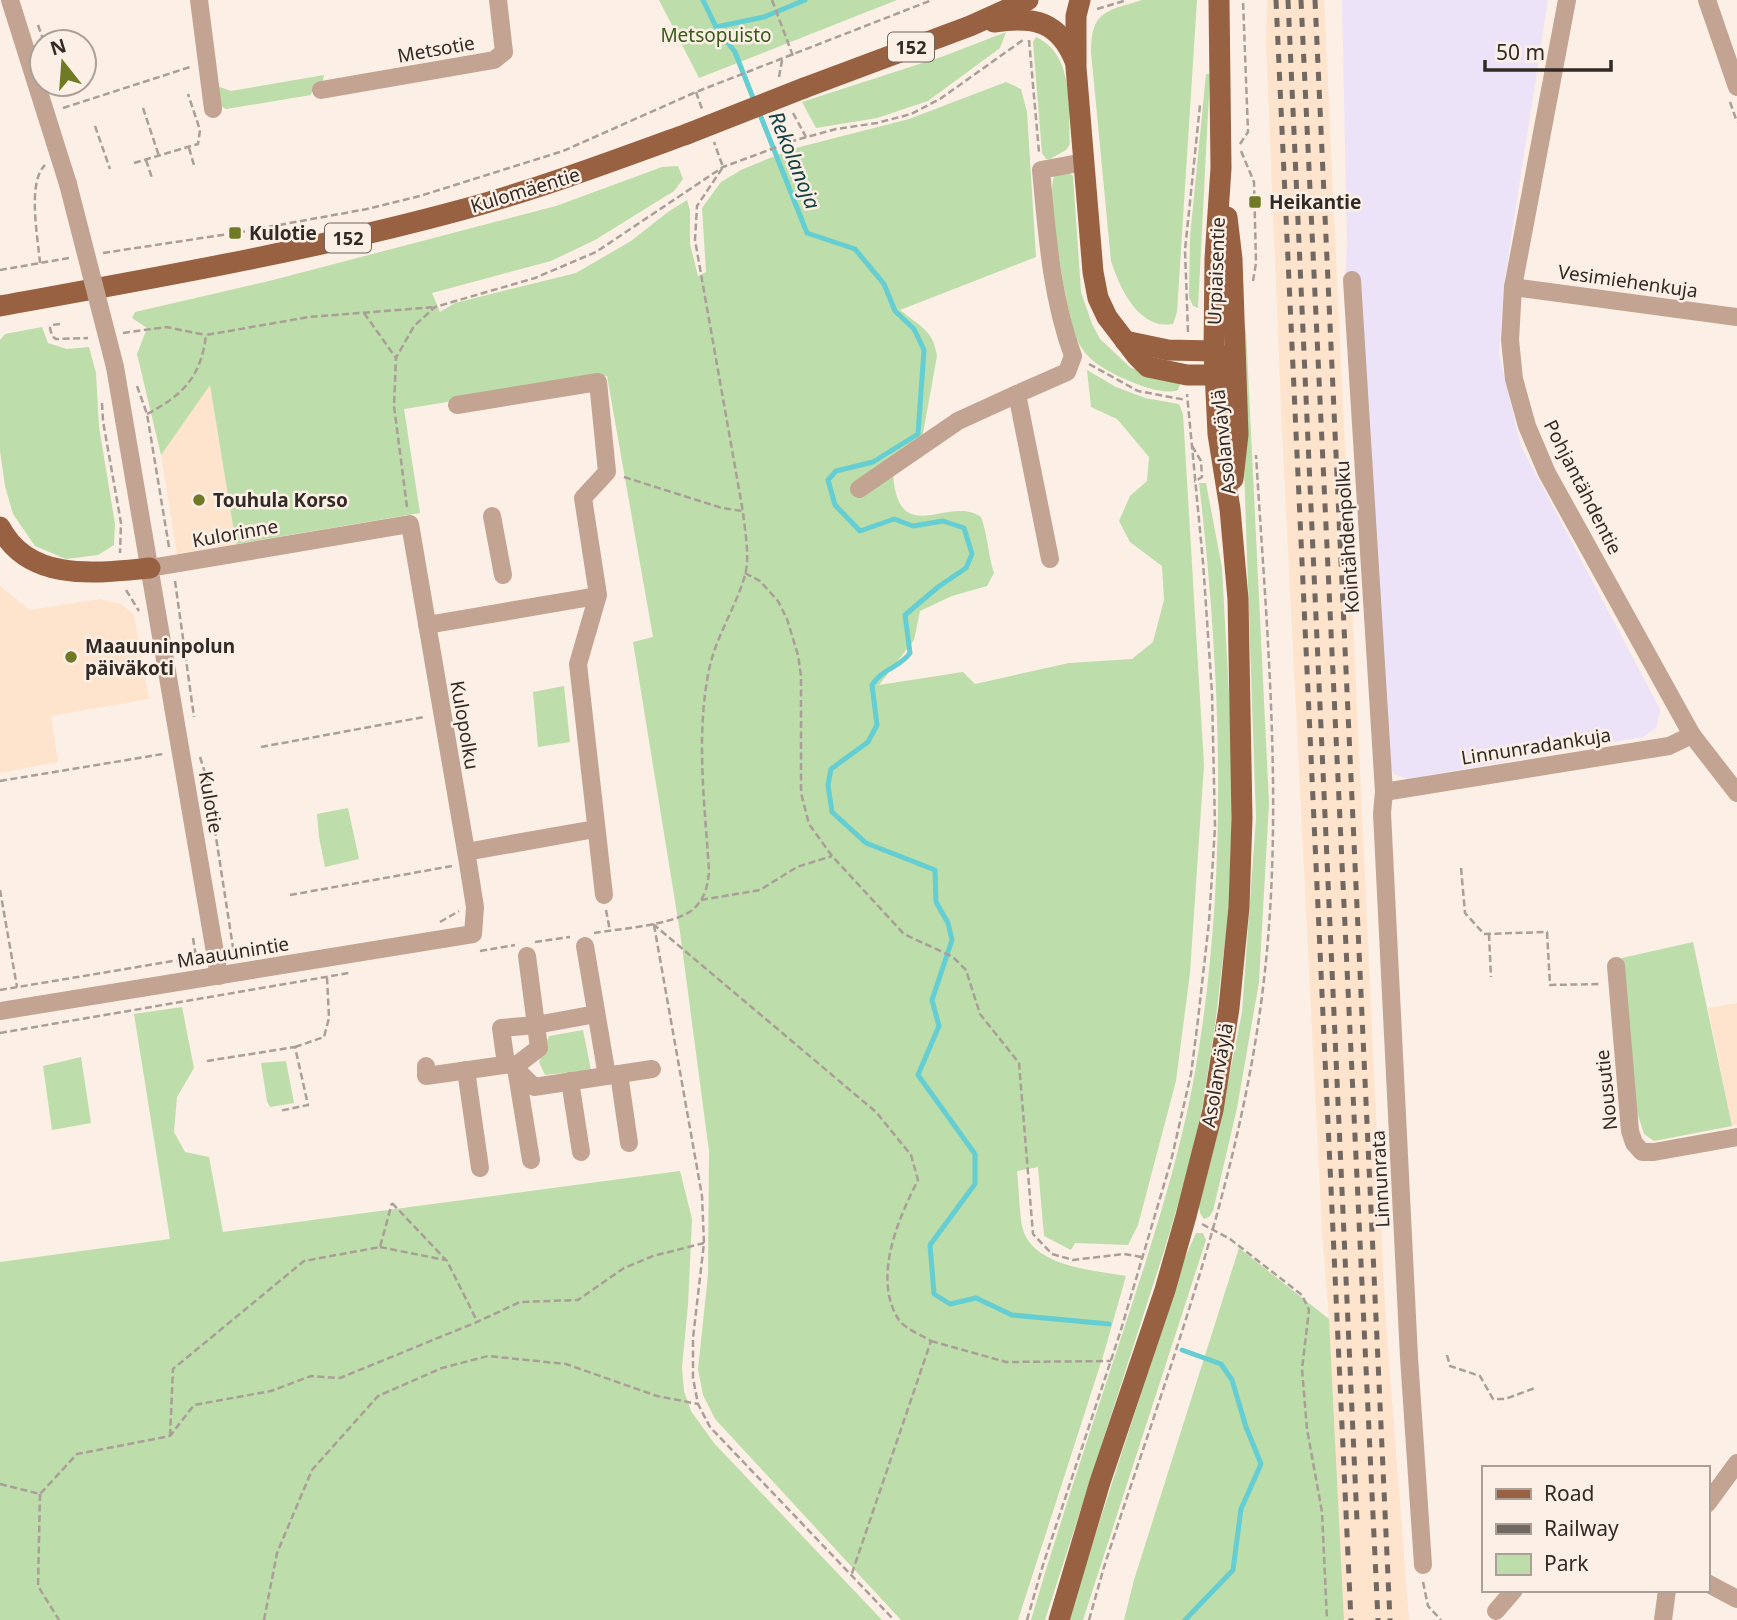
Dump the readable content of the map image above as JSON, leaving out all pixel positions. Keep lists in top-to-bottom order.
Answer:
{
  "streets": {
    "main road": [
      "152",
      "Kulomäentie",
      "Urpiaisentie",
      "Asolanväylä"
    ],
    "street": [
      "Metsotie",
      "Vesimiehenkuja",
      "Pohjantähdentie",
      "Kulorinne",
      "Kointähdenpolku",
      "Kulopolku",
      "Linnunradankuja",
      "Kulotie",
      "Maauunintie",
      "Nousutie",
      "Linnunrata"
    ]
  },
  "crossings": [
    ["Urpiaisentie", "Asolanväylä"],
    ["Vesimiehenkuja", "Pohjantähdentie"],
    ["Pohjantähdentie", "Linnunradankuja"],
    ["Kulorinne", "Kulopolku"],
    ["Kulorinne", "Kulotie"],
    ["Kointähdenpolku", "Linnunradankuja"],
    ["Kointähdenpolku", "Linnunrata"],
    ["Kulopolku", "Maauunintie"],
    ["Linnunradankuja", "Linnunrata"],
    ["Kulotie", "Maauunintie"]
  ],
  "water": ["Rekolanoja"],
  "parks": ["Metsopuisto"],
  "places": {
    "transit": ["Heikantie", "Kulotie"],
    "other": ["Touhula Korso", "Maauuninpolun päiväkoti"]
  },
  "legend": ["Road", "Railway", "Park"],
  "scale_bar": "50 m",
  "north": "top"
}
